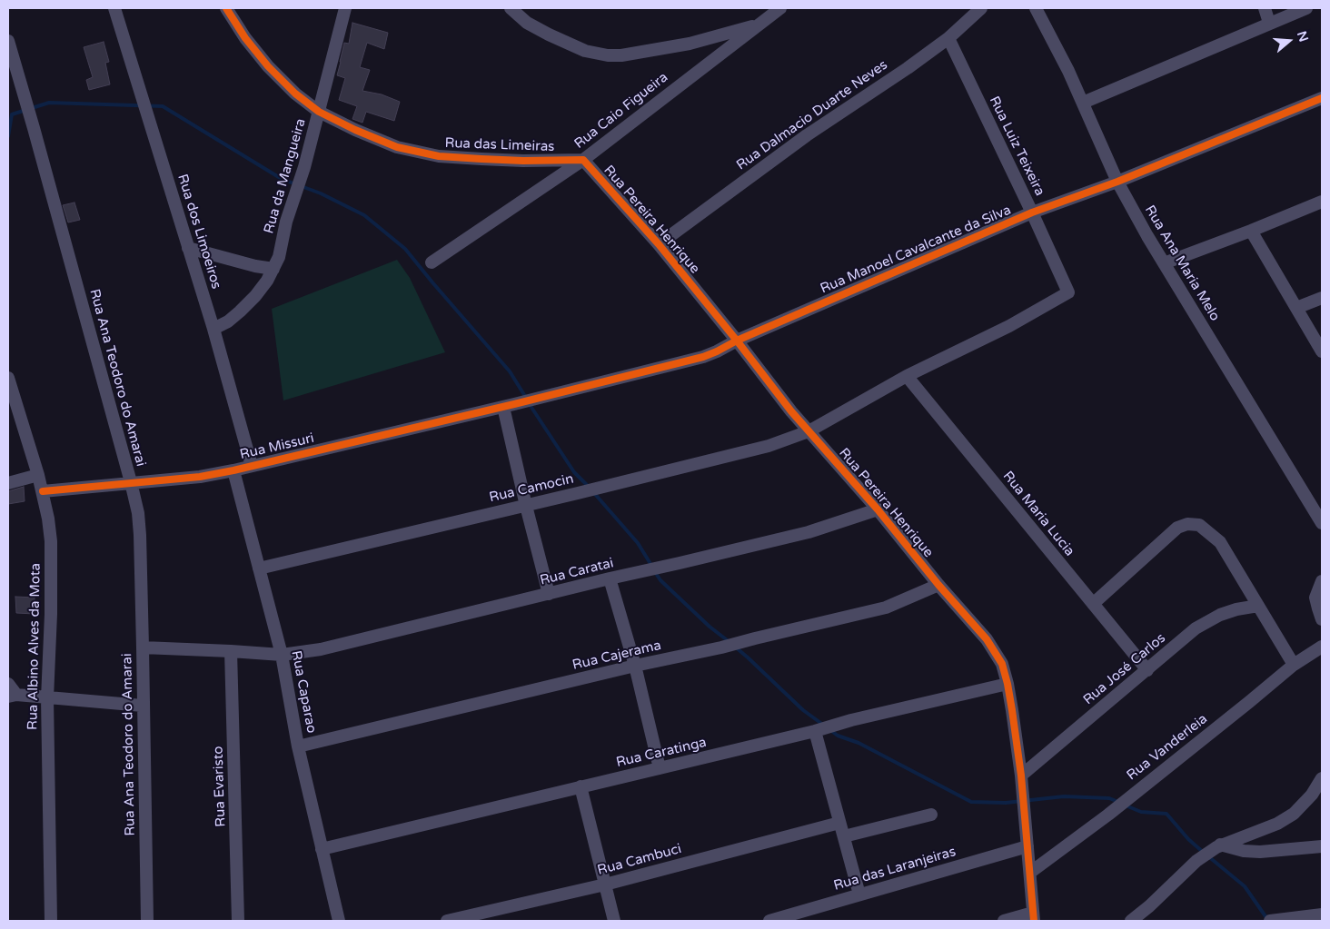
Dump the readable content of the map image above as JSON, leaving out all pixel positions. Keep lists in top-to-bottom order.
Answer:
{
  "streets": {
    "street": [
      "Rua Caio Figueira",
      "Rua Dalmacio Duarte Neves",
      "Rua das Limeiras",
      "Rua Luiz Teixeira",
      "Rua da Mangueira",
      "Rua Pereira Henrique",
      "Rua dos Limoeiros",
      "Rua Manoel Cavalcante da Silva",
      "Rua Ana Maria Melo",
      "Rua Ana Teodoro do Amarai",
      "Rua Missuri",
      "Rua Camocin",
      "Rua Maria Lucia",
      "Rua Caratai",
      "Rua Albino Alves da Mota",
      "Rua Cajerama",
      "Rua José Carlos",
      "Rua Caparao",
      "Rua Vanderleia",
      "Rua Caratinga",
      "Rua Evaristo",
      "Rua Cambuci",
      "Rua das Laranjeiras"
    ]
  },
  "crossings": [
    ["Rua Caio Figueira", "Rua das Limeiras"],
    ["Rua Caio Figueira", "Rua Pereira Henrique"],
    ["Rua Dalmacio Duarte Neves", "Rua Luiz Teixeira"],
    ["Rua Dalmacio Duarte Neves", "Rua Pereira Henrique"],
    ["Rua das Limeiras", "Rua da Mangueira"],
    ["Rua das Limeiras", "Rua Pereira Henrique"],
    ["Rua Luiz Teixeira", "Rua Manoel Cavalcante da Silva"],
    ["Rua Luiz Teixeira", "Rua Camocin"],
    ["Rua da Mangueira", "Rua dos Limoeiros"],
    ["Rua Pereira Henrique", "Rua Manoel Cavalcante da Silva"],
    ["Rua Pereira Henrique", "Rua Camocin"],
    ["Rua Pereira Henrique", "Rua Caratai"],
    ["Rua Pereira Henrique", "Rua Cajerama"],
    ["Rua Pereira Henrique", "Rua José Carlos"],
    ["Rua Pereira Henrique", "Rua Vanderleia"],
    ["Rua Pereira Henrique", "Rua Caratinga"],
    ["Rua Pereira Henrique", "Rua das Laranjeiras"],
    ["Rua dos Limoeiros", "Rua Missuri"],
    ["Rua Manoel Cavalcante da Silva", "Rua Ana Maria Melo"],
    ["Rua Manoel Cavalcante da Silva", "Rua Missuri"],
    ["Rua Ana Teodoro do Amarai", "Rua Missuri"],
    ["Rua Ana Teodoro do Amarai", "Rua Caratai"],
    ["Rua Missuri", "Rua Albino Alves da Mota"],
    ["Rua Missuri", "Rua Caparao"],
    ["Rua Camocin", "Rua Maria Lucia"],
    ["Rua Camocin", "Rua Caparao"],
    ["Rua Maria Lucia", "Rua José Carlos"],
    ["Rua Caratai", "Rua Caparao"],
    ["Rua Caratai", "Rua Evaristo"],
    ["Rua Cajerama", "Rua Caparao"],
    ["Rua Caparao", "Rua Caratinga"]
  ],
  "north": "right"
}
